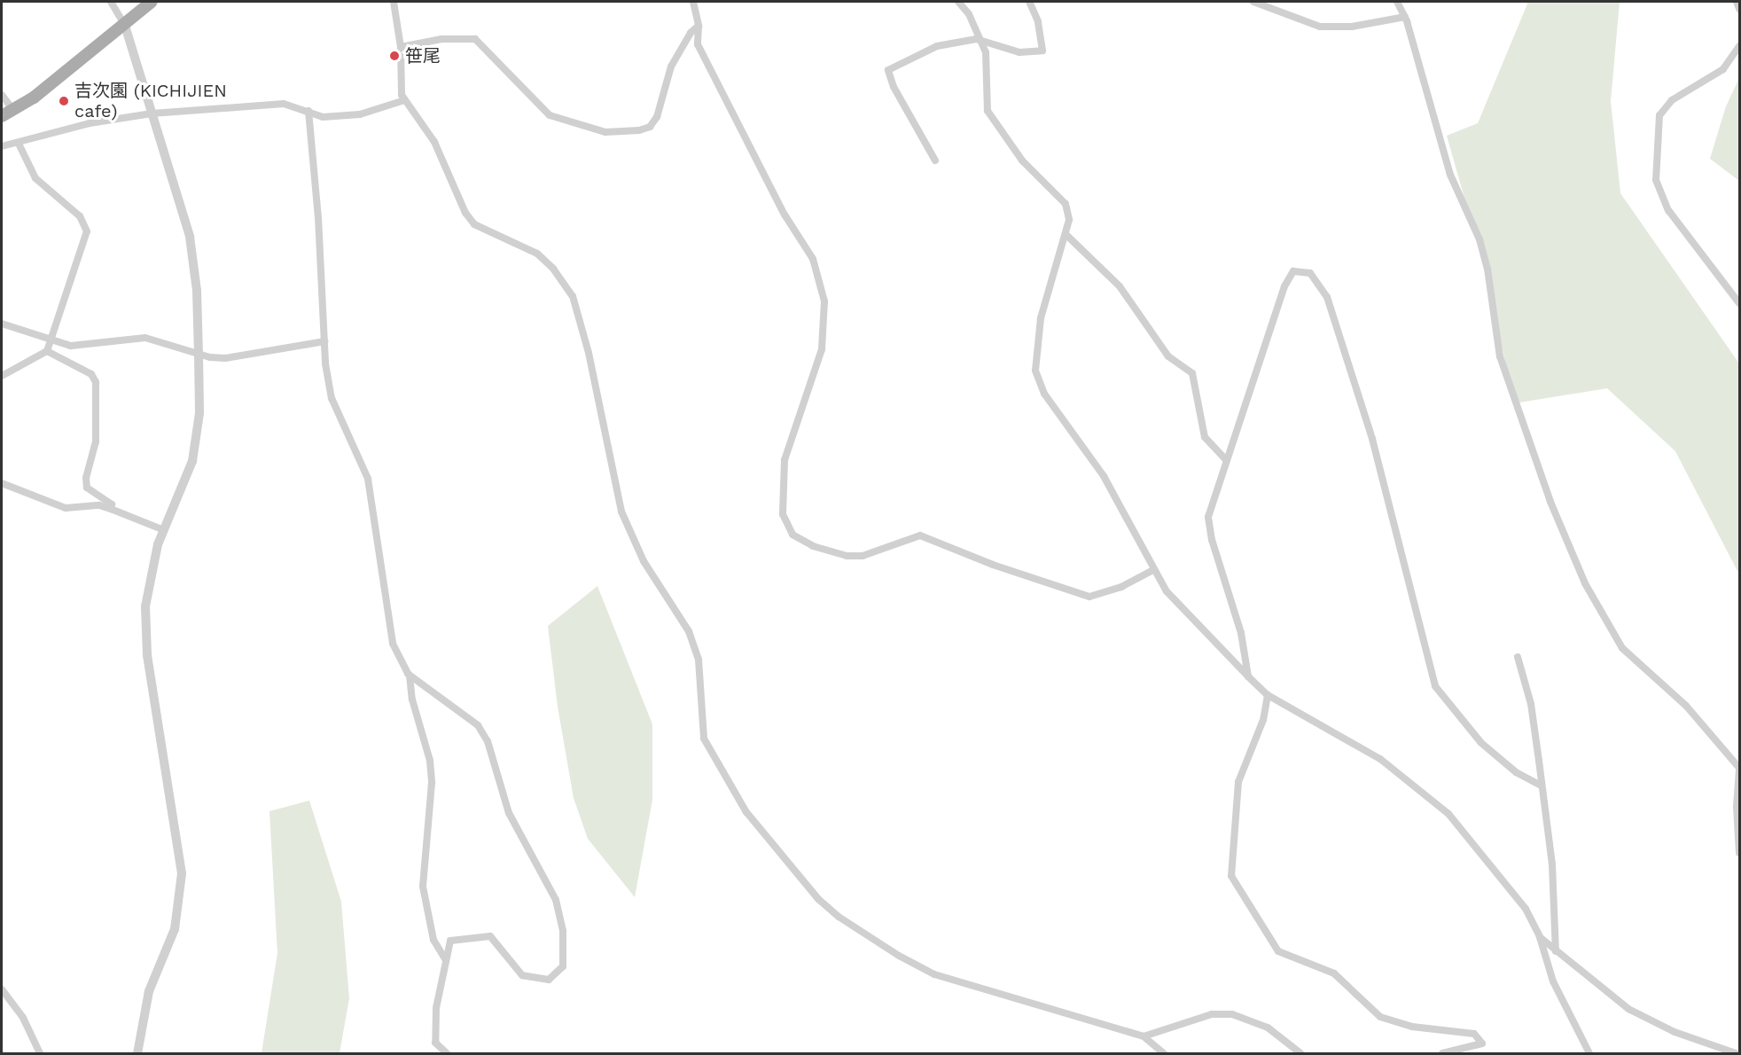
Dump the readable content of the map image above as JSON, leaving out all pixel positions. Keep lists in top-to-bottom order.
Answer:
{
  "places": ["笹尾", "吉次園 (KICHIJIEN cafe)"]
}
